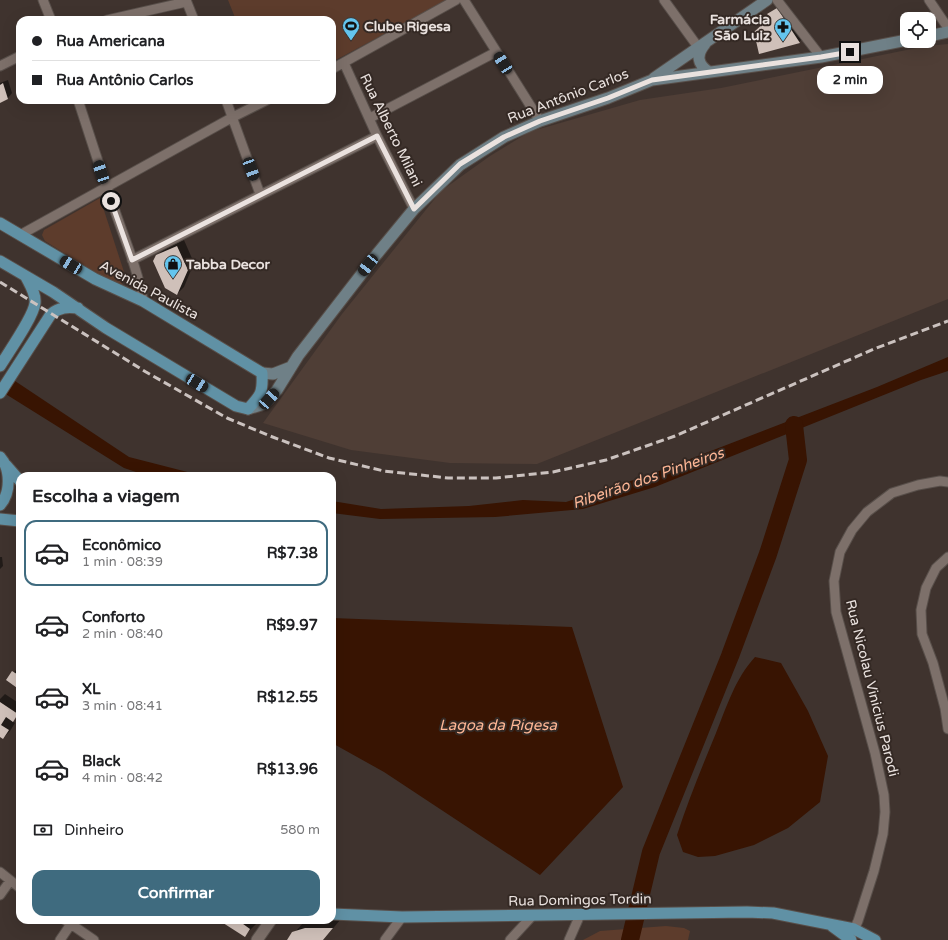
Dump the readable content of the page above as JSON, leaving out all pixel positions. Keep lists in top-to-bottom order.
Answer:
{
  "streets": {
    "main road": ["Rua Antônio Carlos", "Avenida Paulista", "Rua Domingos Tordin"],
    "street": ["Rua Alberto Milani", "Rua Nicolau Vinicius Parodi"]
  },
  "crossings": [
    ["Rua Antônio Carlos", "Rua Alberto Milani"],
    ["Rua Nicolau Vinicius Parodi", "Rua Domingos Tordin"]
  ],
  "water": ["Ribeirão dos Pinheiros", "Lagoa da Rigesa"],
  "places": {
    "sports": ["Clube Rigesa"],
    "pharmacy": ["Farmácia São Luiz"],
    "shop": ["Tabba Decor"]
  },
  "page": {
    "banner": ["Rua Americana", "Rua Antônio Carlos"],
    "bubble": "2 min",
    "heading": "Escolha a viagem",
    "list": [
      {
        "name": "Econômico",
        "note": "1 min · 08:39",
        "value": "R$7.38"
      },
      {
        "name": "Conforto",
        "note": "2 min · 08:40",
        "value": "R$9.97"
      },
      {
        "name": "XL",
        "note": "3 min · 08:41",
        "value": "R$12.55"
      },
      {
        "name": "Black",
        "note": "4 min · 08:42",
        "value": "R$13.96"
      }
    ],
    "pay": ["Dinheiro", "580 m"],
    "buttons": "Confirmar"
  }
}
